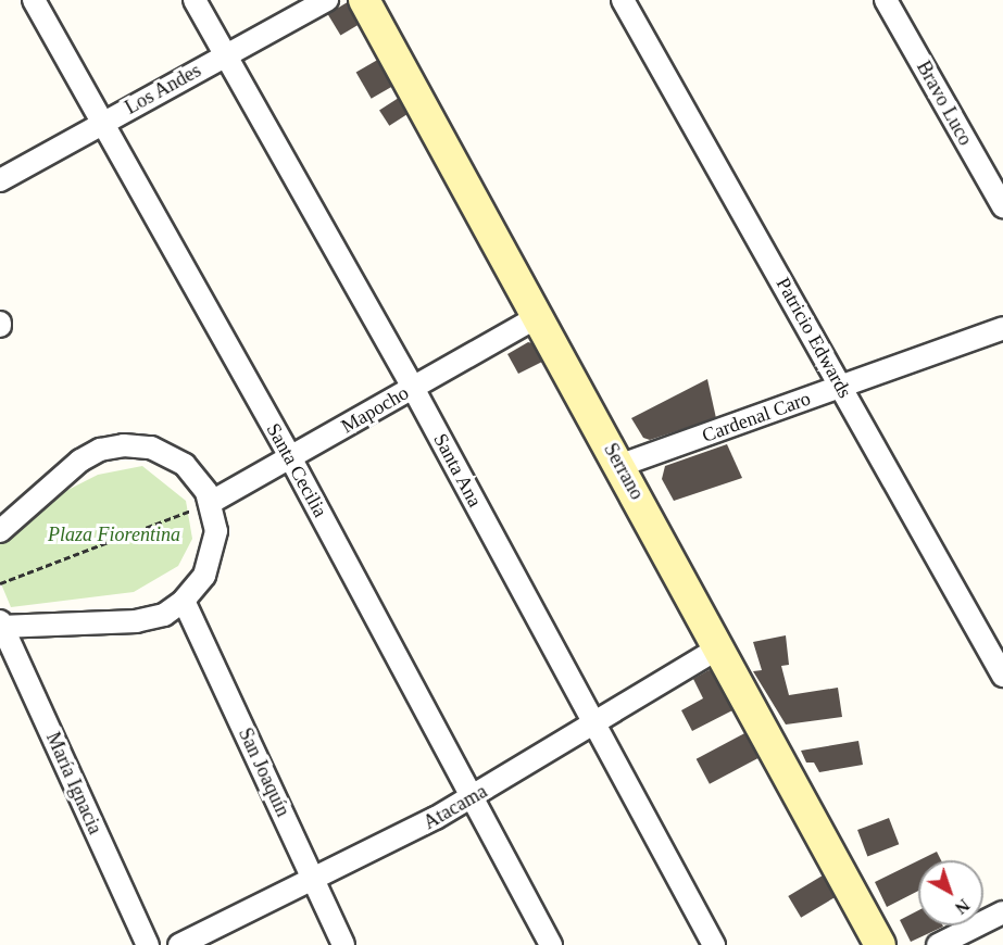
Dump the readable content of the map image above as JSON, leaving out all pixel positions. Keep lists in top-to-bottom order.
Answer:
{
  "streets": {
    "main road": ["Serrano"],
    "street": [
      "Los Andes",
      "Bravo Luco",
      "Patricio Edwards",
      "Mapocho",
      "Cardenal Caro",
      "Santa Cecilia",
      "Santa Ana",
      "San Joaquín",
      "María Ignacia",
      "Atacama"
    ]
  },
  "crossings": [
    ["Los Andes", "Santa Cecilia"],
    ["Los Andes", "Santa Ana"],
    ["Patricio Edwards", "Cardenal Caro"],
    ["Mapocho", "Santa Cecilia"],
    ["Mapocho", "Santa Ana"],
    ["Mapocho", "Serrano"],
    ["Cardenal Caro", "Serrano"],
    ["Santa Cecilia", "Atacama"],
    ["Santa Ana", "Atacama"],
    ["Serrano", "Atacama"],
    ["San Joaquín", "Atacama"]
  ],
  "parks": ["Plaza Fiorentina"],
  "north": "bottom right"
}
